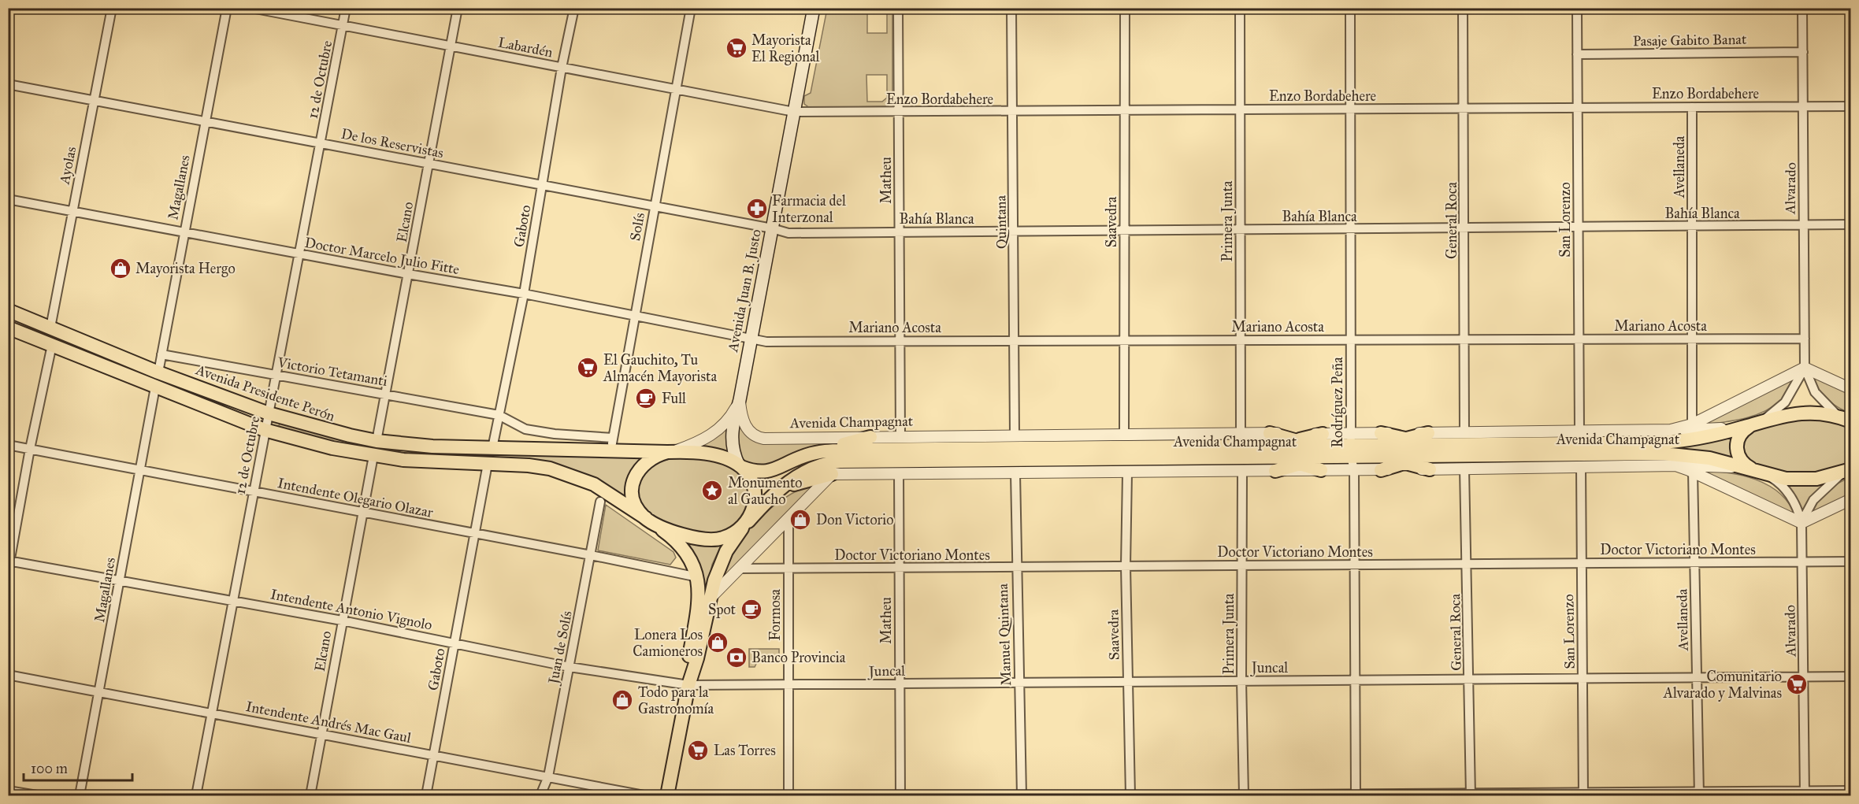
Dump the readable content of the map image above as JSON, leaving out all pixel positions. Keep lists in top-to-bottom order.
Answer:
{
  "streets": {
    "main road": ["Avenida Juan B. Justo", "Avenida Presidente Perón", "Avenida Champagnat"],
    "street": [
      "Pasaje Gabito Banat",
      "Labardén",
      "12 de Octubre",
      "Enzo Bordabehere",
      "De los Reservistas",
      "Ayolas",
      "Avellaneda",
      "Matheu",
      "Magallanes",
      "Alvarado",
      "Bahía Blanca",
      "San Lorenzo",
      "General Roca",
      "Primera Junta",
      "Elcano",
      "Quintana",
      "Saavedra",
      "Gaboto",
      "Solís",
      "Doctor Marcelo Julio Fitte",
      "Mariano Acosta",
      "Victorio Tetamanti",
      "Rodríguez Peña",
      "Intendente Olegario Olazar",
      "Doctor Victoriano Montes",
      "Intendente Antonio Vignolo",
      "Formosa",
      "Manuel Quintana",
      "Juan de Solís",
      "Juncal",
      "Intendente Andrés Mac Gaul"
    ]
  },
  "crossings": [
    ["Pasaje Gabito Banat", "Alvarado"],
    ["Pasaje Gabito Banat", "San Lorenzo"],
    ["Labardén", "12 de Octubre"],
    ["Labardén", "Enzo Bordabehere"],
    ["Labardén", "Elcano"],
    ["Labardén", "Gaboto"],
    ["Labardén", "Solís"],
    ["Labardén", "Avenida Juan B. Justo"],
    ["12 de Octubre", "De los Reservistas"],
    ["12 de Octubre", "Doctor Marcelo Julio Fitte"],
    ["12 de Octubre", "Victorio Tetamanti"],
    ["12 de Octubre", "Avenida Presidente Perón"],
    ["12 de Octubre", "Intendente Olegario Olazar"],
    ["12 de Octubre", "Intendente Antonio Vignolo"],
    ["12 de Octubre", "Intendente Andrés Mac Gaul"],
    ["Enzo Bordabehere", "Avellaneda"],
    ["Enzo Bordabehere", "Matheu"],
    ["Enzo Bordabehere", "Alvarado"],
    ["Enzo Bordabehere", "San Lorenzo"],
    ["Enzo Bordabehere", "General Roca"],
    ["Enzo Bordabehere", "Primera Junta"],
    ["Enzo Bordabehere", "Quintana"],
    ["Enzo Bordabehere", "Saavedra"],
    ["Enzo Bordabehere", "Avenida Juan B. Justo"],
    ["Enzo Bordabehere", "Rodríguez Peña"],
    ["De los Reservistas", "Ayolas"],
    ["De los Reservistas", "Magallanes"],
    ["De los Reservistas", "Bahía Blanca"],
    ["De los Reservistas", "Elcano"],
    ["De los Reservistas", "Gaboto"],
    ["De los Reservistas", "Solís"],
    ["De los Reservistas", "Avenida Juan B. Justo"],
    ["Ayolas", "Doctor Marcelo Julio Fitte"],
    ["Ayolas", "Avenida Presidente Perón"],
    ["Avellaneda", "Bahía Blanca"],
    ["Avellaneda", "Mariano Acosta"],
    ["Avellaneda", "Avenida Champagnat"],
    ["Avellaneda", "Doctor Victoriano Montes"],
    ["Avellaneda", "Juncal"],
    ["Matheu", "Bahía Blanca"],
    ["Matheu", "Mariano Acosta"],
    ["Matheu", "Avenida Champagnat"],
    ["Matheu", "Doctor Victoriano Montes"],
    ["Matheu", "Juncal"],
    ["Magallanes", "Doctor Marcelo Julio Fitte"],
    ["Magallanes", "Victorio Tetamanti"],
    ["Magallanes", "Avenida Presidente Perón"],
    ["Magallanes", "Intendente Olegario Olazar"],
    ["Magallanes", "Intendente Antonio Vignolo"],
    ["Magallanes", "Intendente Andrés Mac Gaul"],
    ["Alvarado", "Bahía Blanca"],
    ["Alvarado", "Mariano Acosta"],
    ["Alvarado", "Avenida Champagnat"],
    ["Alvarado", "Doctor Victoriano Montes"],
    ["Alvarado", "Juncal"],
    ["Bahía Blanca", "San Lorenzo"],
    ["Bahía Blanca", "General Roca"],
    ["Bahía Blanca", "Primera Junta"],
    ["Bahía Blanca", "Quintana"],
    ["Bahía Blanca", "Saavedra"],
    ["Bahía Blanca", "Avenida Juan B. Justo"],
    ["Bahía Blanca", "Rodríguez Peña"],
    ["San Lorenzo", "Mariano Acosta"],
    ["San Lorenzo", "Avenida Champagnat"],
    ["San Lorenzo", "Doctor Victoriano Montes"],
    ["San Lorenzo", "Juncal"],
    ["General Roca", "Mariano Acosta"],
    ["General Roca", "Avenida Champagnat"],
    ["General Roca", "Doctor Victoriano Montes"],
    ["General Roca", "Juncal"],
    ["Primera Junta", "Mariano Acosta"],
    ["Primera Junta", "Avenida Champagnat"],
    ["Primera Junta", "Doctor Victoriano Montes"],
    ["Primera Junta", "Juncal"],
    ["Elcano", "Doctor Marcelo Julio Fitte"],
    ["Elcano", "Victorio Tetamanti"],
    ["Elcano", "Avenida Presidente Perón"],
    ["Elcano", "Intendente Olegario Olazar"],
    ["Elcano", "Intendente Antonio Vignolo"],
    ["Elcano", "Intendente Andrés Mac Gaul"],
    ["Quintana", "Mariano Acosta"],
    ["Quintana", "Avenida Champagnat"],
    ["Saavedra", "Mariano Acosta"],
    ["Saavedra", "Avenida Champagnat"],
    ["Saavedra", "Doctor Victoriano Montes"],
    ["Saavedra", "Juncal"],
    ["Gaboto", "Doctor Marcelo Julio Fitte"],
    ["Gaboto", "Victorio Tetamanti"],
    ["Gaboto", "Avenida Presidente Perón"],
    ["Gaboto", "Intendente Olegario Olazar"],
    ["Gaboto", "Intendente Antonio Vignolo"],
    ["Gaboto", "Intendente Andrés Mac Gaul"],
    ["Solís", "Doctor Marcelo Julio Fitte"],
    ["Solís", "Victorio Tetamanti"],
    ["Solís", "Avenida Presidente Perón"],
    ["Doctor Marcelo Julio Fitte", "Avenida Juan B. Justo"],
    ["Doctor Marcelo Julio Fitte", "Mariano Acosta"],
    ["Avenida Juan B. Justo", "Mariano Acosta"],
    ["Avenida Juan B. Justo", "Avenida Presidente Perón"],
    ["Avenida Juan B. Justo", "Avenida Champagnat"],
    ["Mariano Acosta", "Rodríguez Peña"],
    ["Victorio Tetamanti", "Avenida Presidente Perón"],
    ["Avenida Presidente Perón", "Avenida Champagnat"],
    ["Rodríguez Peña", "Avenida Champagnat"],
    ["Rodríguez Peña", "Doctor Victoriano Montes"],
    ["Rodríguez Peña", "Juncal"],
    ["Avenida Champagnat", "Manuel Quintana"],
    ["Intendente Olegario Olazar", "Juan de Solís"],
    ["Doctor Victoriano Montes", "Formosa"],
    ["Doctor Victoriano Montes", "Manuel Quintana"],
    ["Intendente Antonio Vignolo", "Juan de Solís"],
    ["Intendente Antonio Vignolo", "Juncal"],
    ["Formosa", "Juncal"],
    ["Manuel Quintana", "Juncal"],
    ["Juan de Solís", "Intendente Andrés Mac Gaul"]
  ],
  "places": {
    "supermarket": [
      "Mayorista El Regional",
      "El Gauchito, Tu Almacén Mayorista",
      "Comunitario Alvarado y Malvinas",
      "Las Torres"
    ],
    "pharmacy": ["Farmacia del Interzonal"],
    "shop": [
      "Mayorista Hergo",
      "Don Victorio",
      "Lonera Los Camioneros",
      "Todo para la Gastronomía"
    ],
    "cafe": ["Full", "Spot"],
    "place": ["Monumento al Gaucho"],
    "bank": ["Banco Provincia"]
  },
  "scale_bar": "100 m"
}
